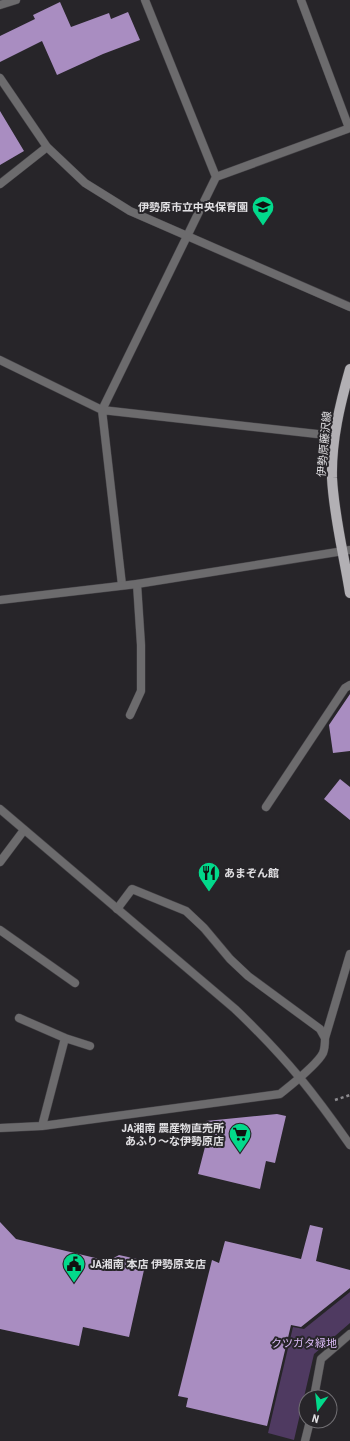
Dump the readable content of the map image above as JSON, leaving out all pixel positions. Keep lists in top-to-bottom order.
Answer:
{
  "streets": {
    "main road": ["伊勢原藤沢線"]
  },
  "parks": ["クツガタ緑地"],
  "places": {
    "school or university": ["伊勢原市立中央保育園"],
    "restaurant": ["あまぞん館"],
    "supermarket": ["JA湘南 農産物直売所 あふり～な伊勢原店"],
    "public building": ["JA湘南 本店 伊勢原支店"]
  },
  "north": "bottom"
}
